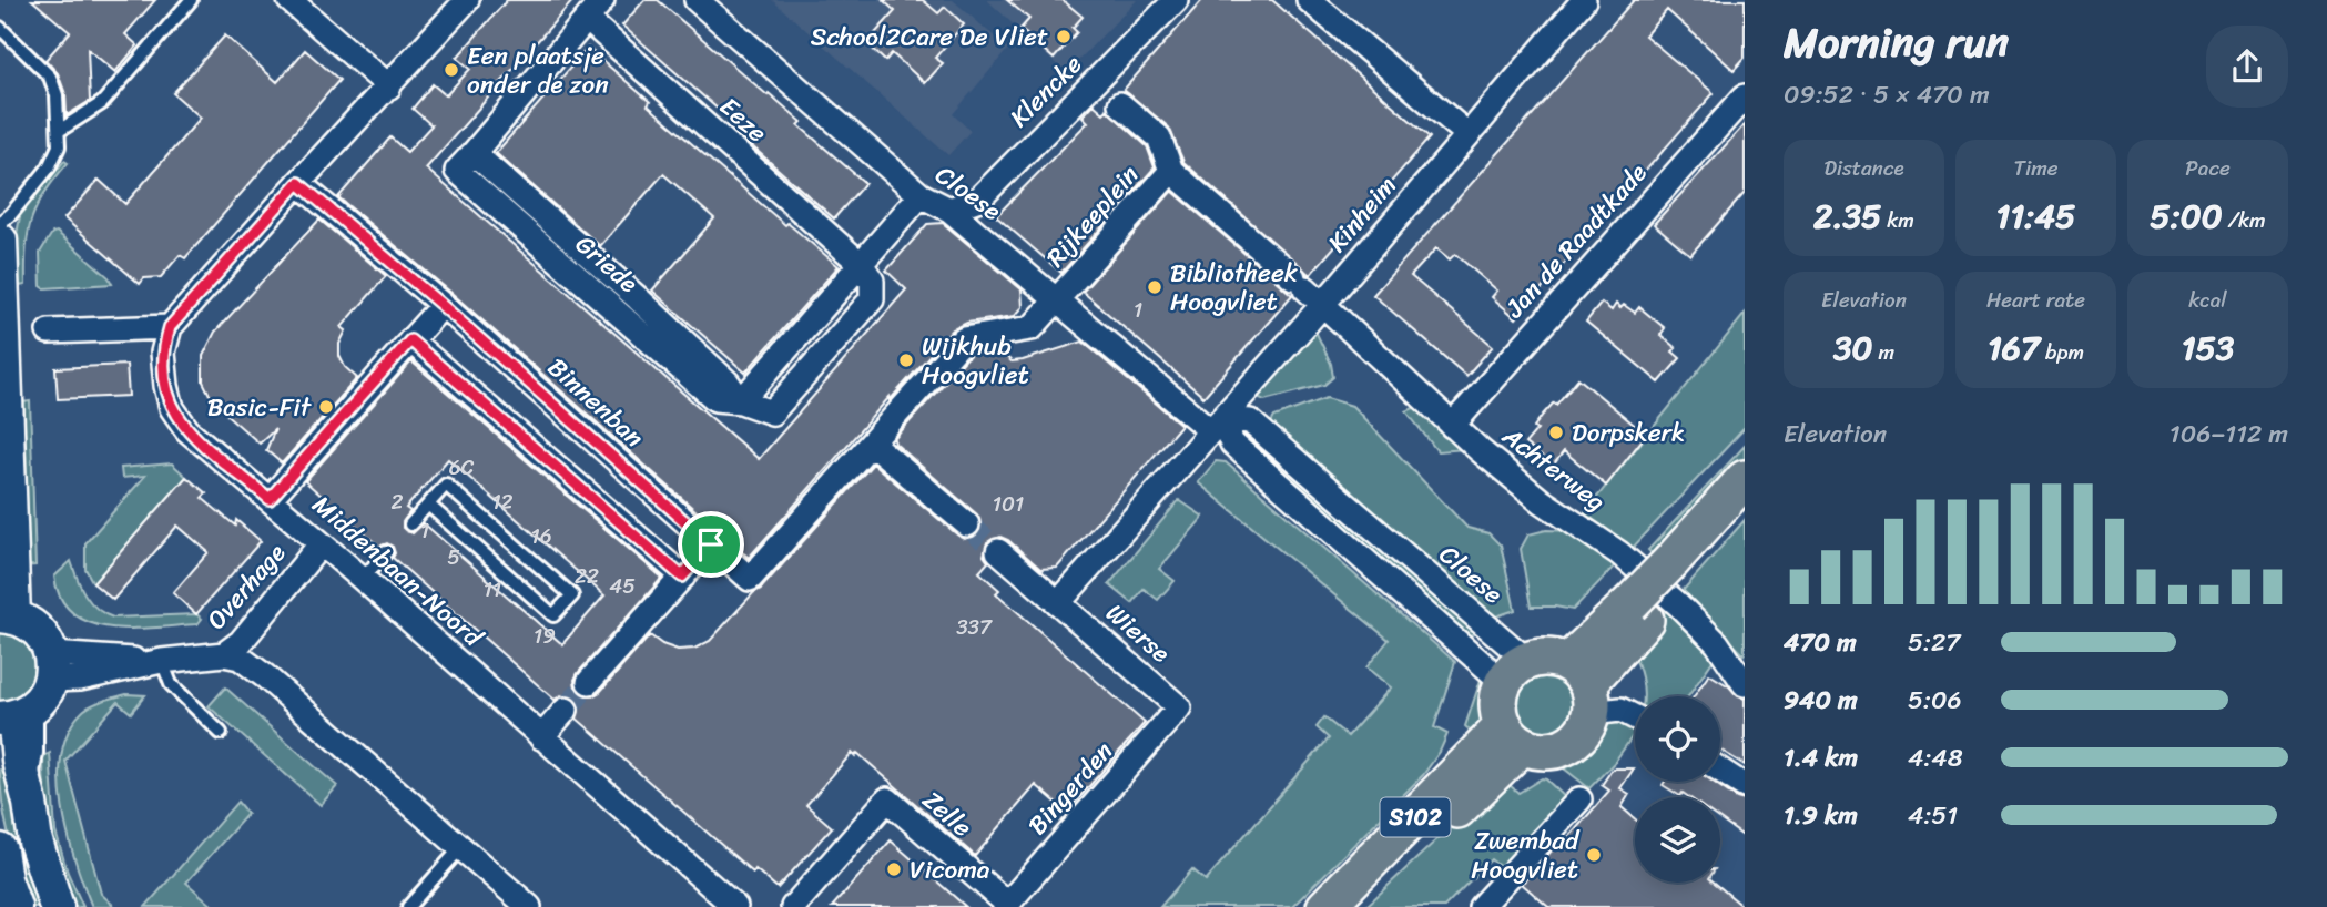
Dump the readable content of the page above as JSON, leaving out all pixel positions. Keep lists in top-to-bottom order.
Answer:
{
  "streets": {
    "main road": ["S102"],
    "street": [
      "Klencke",
      "Eeze",
      "Cloese",
      "Kinheim",
      "Rijkeeplein",
      "Jan de Raadtkade",
      "Griede",
      "Binnenban",
      "Achterweg",
      "Middenbaan-Noord",
      "Overhage",
      "Wierse",
      "Bingerden",
      "Zelle"
    ]
  },
  "crossings": [
    ["Klencke", "Cloese"],
    ["Klencke", "Rijkeeplein"],
    ["Eeze", "Griede"],
    ["Cloese", "Kinheim"],
    ["Cloese", "Rijkeeplein"],
    ["Cloese", "Binnenban"],
    ["Cloese", "S102"],
    ["Kinheim", "Rijkeeplein"],
    ["Kinheim", "Achterweg"],
    ["Kinheim", "Wierse"],
    ["Rijkeeplein", "Binnenban"],
    ["Rijkeeplein", "Achterweg"],
    ["Jan de Raadtkade", "Achterweg"],
    ["Middenbaan-Noord", "Overhage"],
    ["Wierse", "Bingerden"],
    ["Bingerden", "Zelle"]
  ],
  "places": [
    "School2Care De Vliet",
    "Een plaatsje onder de zon",
    "Bibliotheek Hoogvliet",
    "Wijkhub Hoogvliet",
    "Basic-Fit",
    "Dorpskerk",
    "Zwembad Hoogvliet",
    "Vicoma"
  ],
  "house_numbers": [
    "1",
    "6C",
    "2",
    "12",
    "101",
    "1",
    "16",
    "5",
    "22",
    "45",
    "11",
    "337",
    "19"
  ],
  "page": {
    "heading": ["Morning run", "09:52 · 5 × 470 m"],
    "stats": [
      ["Distance", "2.35 km"],
      ["Time", "11:45"],
      ["Pace", "5:00 /km"],
      ["Elevation", "30 m"],
      ["Heart rate", "167 bpm"],
      ["kcal", "153"]
    ],
    "chart": ["Elevation", "106–112 m"],
    "list": [
      {
        "name": "470 m",
        "note": "5:27"
      },
      {
        "name": "940 m",
        "note": "5:06"
      },
      {
        "name": "1.4 km",
        "note": "4:48"
      },
      {
        "name": "1.9 km",
        "note": "4:51"
      }
    ]
  }
}
